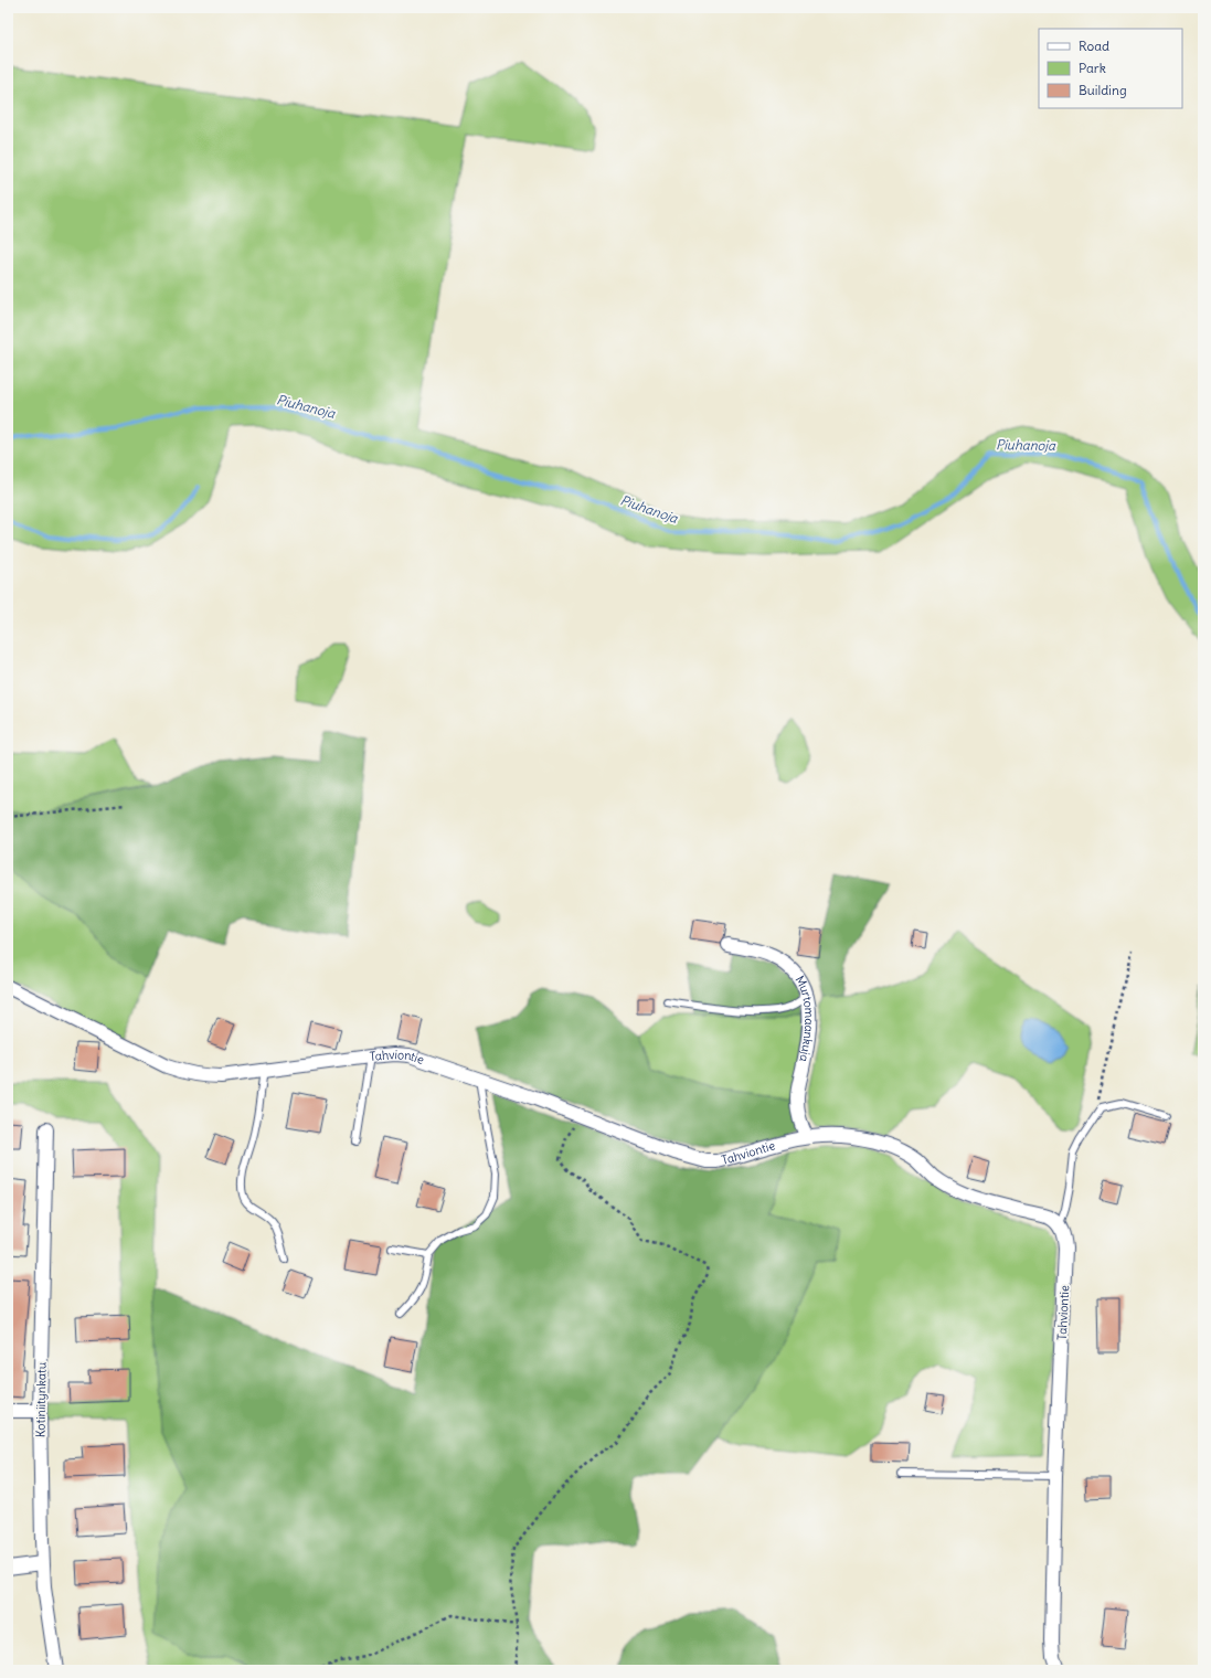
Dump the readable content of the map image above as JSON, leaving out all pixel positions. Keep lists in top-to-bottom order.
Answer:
{
  "streets": {
    "street": ["Murtomaankuja", "Tahviontie", "Kotiniitynkatu"]
  },
  "crossings": [
    ["Murtomaankuja", "Tahviontie"]
  ],
  "water": ["Piuhanoja"],
  "legend": ["Road", "Park", "Building"]
}
